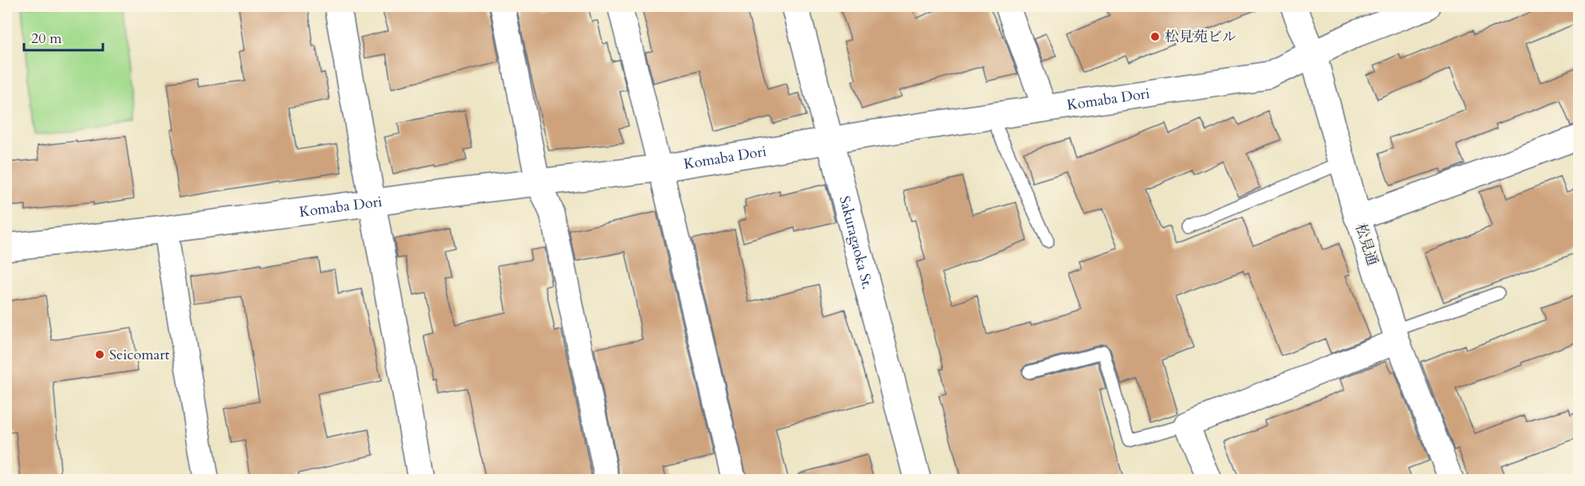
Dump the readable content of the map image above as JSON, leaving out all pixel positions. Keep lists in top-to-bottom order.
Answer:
{
  "streets": {
    "street": ["Komaba Dori", "Sakuragaoka St.", "松見通"]
  },
  "crossings": [
    ["Komaba Dori", "Sakuragaoka St."],
    ["Komaba Dori", "松見通"]
  ],
  "places": ["松見苑ビル", "Seicomart"],
  "scale_bar": "20 m"
}
